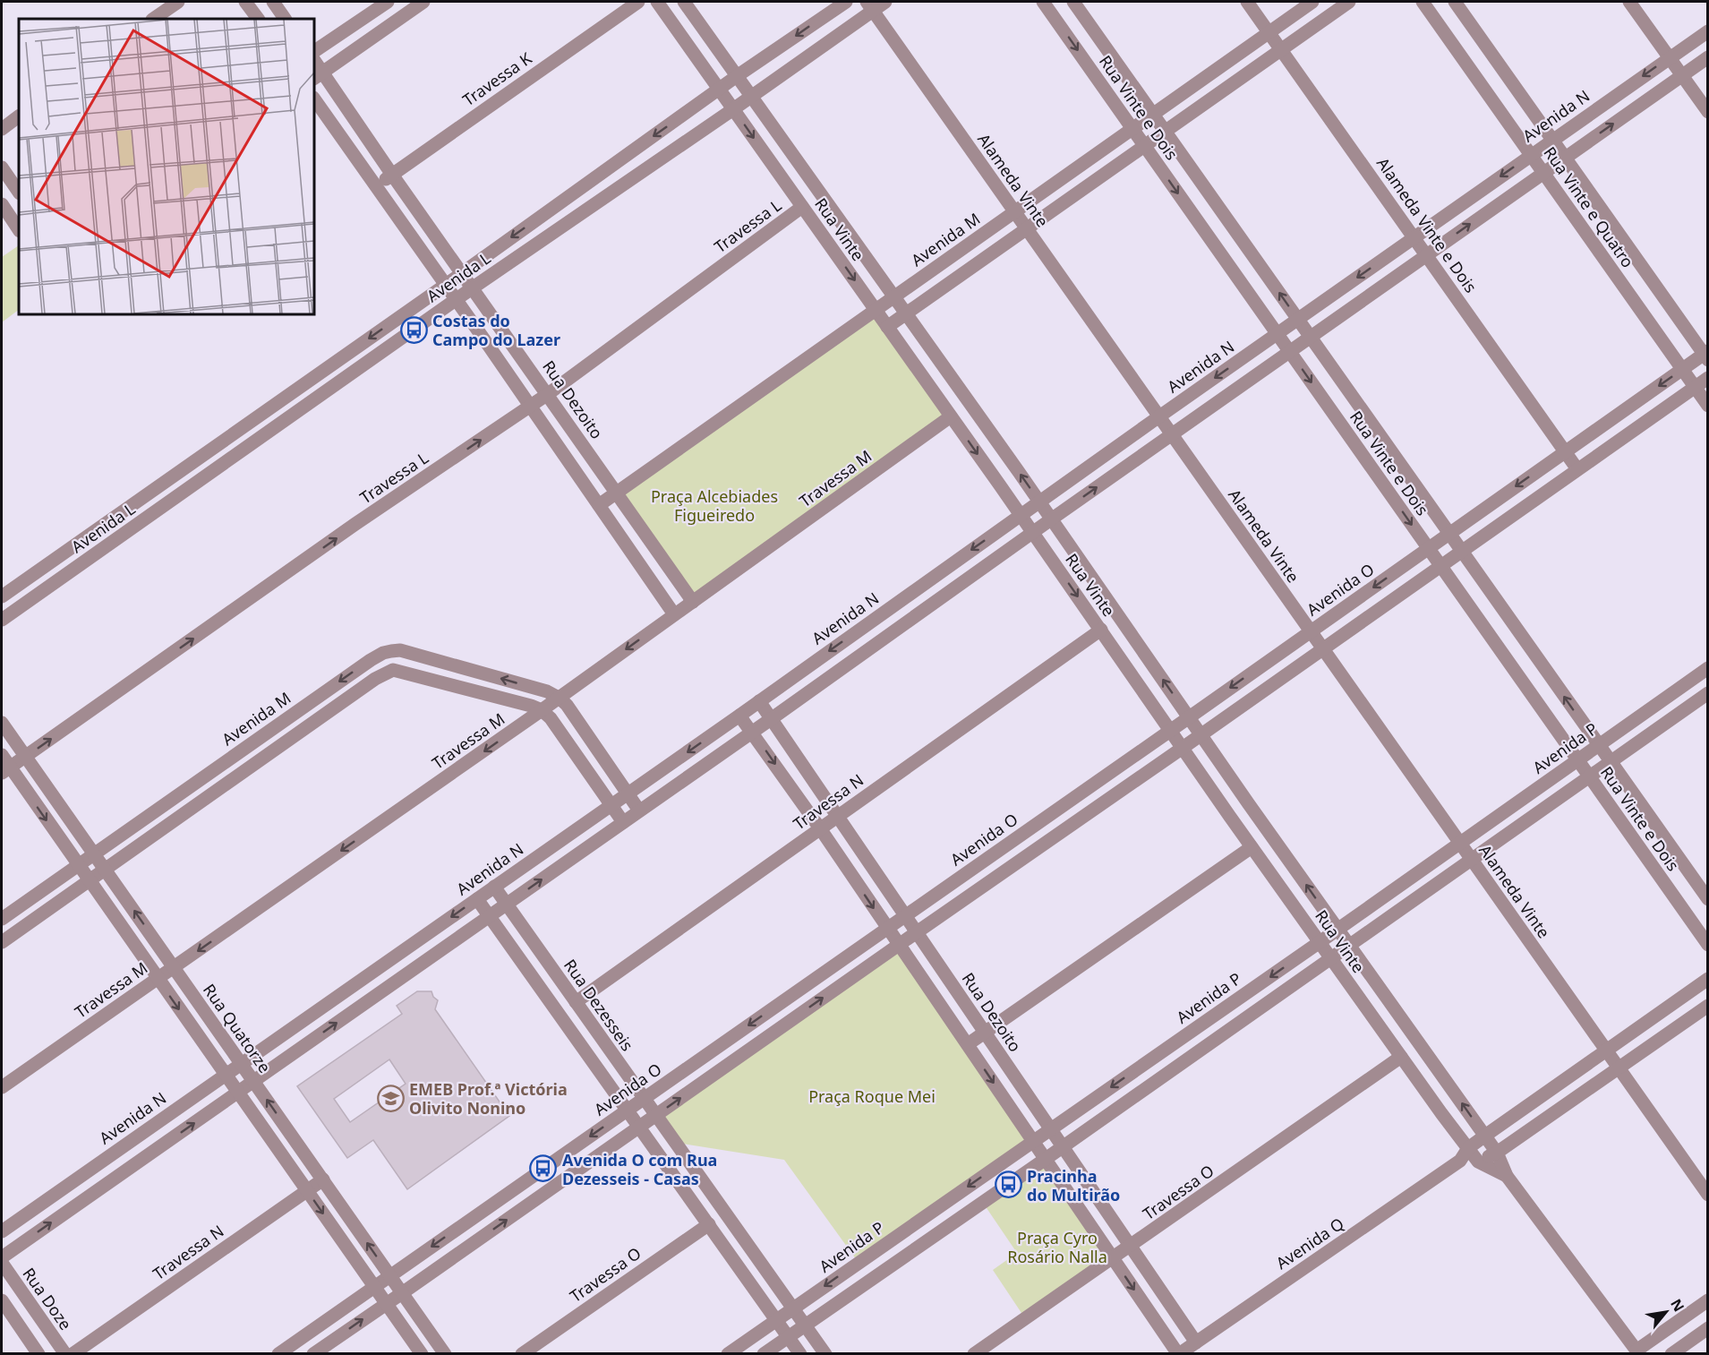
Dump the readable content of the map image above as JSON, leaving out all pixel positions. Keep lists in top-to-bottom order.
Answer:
{
  "streets": {
    "street": [
      "Travessa K",
      "Rua Vinte e Dois",
      "Avenida N",
      "Alameda Vinte",
      "Rua Vinte e Quatro",
      "Alameda Vinte e Dois",
      "Travessa L",
      "Rua Vinte",
      "Avenida M",
      "Avenida L",
      "Rua Dezoito",
      "Travessa M",
      "Avenida O",
      "Avenida P",
      "Travessa N",
      "Rua Dezesseis",
      "Rua Quatorze",
      "Travessa O",
      "Avenida Q",
      "Rua Doze"
    ]
  },
  "crossings": [
    ["Travessa K", "Rua Dezoito"],
    ["Rua Vinte e Dois", "Avenida N"],
    ["Rua Vinte e Dois", "Avenida M"],
    ["Rua Vinte e Dois", "Avenida O"],
    ["Rua Vinte e Dois", "Avenida P"],
    ["Avenida N", "Alameda Vinte"],
    ["Avenida N", "Rua Vinte e Quatro"],
    ["Avenida N", "Alameda Vinte e Dois"],
    ["Avenida N", "Rua Vinte"],
    ["Avenida N", "Rua Dezoito"],
    ["Avenida N", "Rua Dezesseis"],
    ["Avenida N", "Rua Quatorze"],
    ["Alameda Vinte", "Avenida M"],
    ["Alameda Vinte", "Avenida L"],
    ["Alameda Vinte", "Avenida O"],
    ["Alameda Vinte", "Avenida P"],
    ["Alameda Vinte", "Avenida Q"],
    ["Rua Vinte e Quatro", "Avenida O"],
    ["Alameda Vinte e Dois", "Avenida M"],
    ["Alameda Vinte e Dois", "Avenida O"],
    ["Travessa L", "Rua Vinte"],
    ["Travessa L", "Rua Dezoito"],
    ["Travessa L", "Rua Quatorze"],
    ["Rua Vinte", "Avenida M"],
    ["Rua Vinte", "Avenida L"],
    ["Rua Vinte", "Travessa M"],
    ["Rua Vinte", "Avenida O"],
    ["Rua Vinte", "Avenida P"],
    ["Rua Vinte", "Travessa N"],
    ["Rua Vinte", "Travessa O"],
    ["Rua Vinte", "Avenida Q"],
    ["Avenida M", "Rua Dezoito"],
    ["Avenida M", "Rua Quatorze"],
    ["Avenida L", "Rua Dezoito"],
    ["Rua Dezoito", "Travessa M"],
    ["Rua Dezoito", "Avenida O"],
    ["Rua Dezoito", "Avenida P"],
    ["Rua Dezoito", "Travessa N"],
    ["Rua Dezoito", "Travessa O"],
    ["Rua Dezoito", "Avenida Q"],
    ["Travessa M", "Rua Quatorze"],
    ["Avenida O", "Rua Dezesseis"],
    ["Avenida O", "Rua Quatorze"],
    ["Avenida P", "Rua Dezesseis"],
    ["Travessa N", "Rua Dezesseis"],
    ["Travessa N", "Rua Quatorze"]
  ],
  "one_way": ["Travessa L"],
  "parks": ["Praça Alcebiades Figueiredo", "Praça Roque Mei", "Praça Cyro Rosário Nalla"],
  "places": {
    "bus stop": ["Costas do Campo do Lazer", "Avenida O com Rua Dezesseis - Casas", "Pracinha do Multirão"],
    "school or university": ["EMEB Prof.ª Victória Olivito Nonino"]
  },
  "north": "top right"
}
